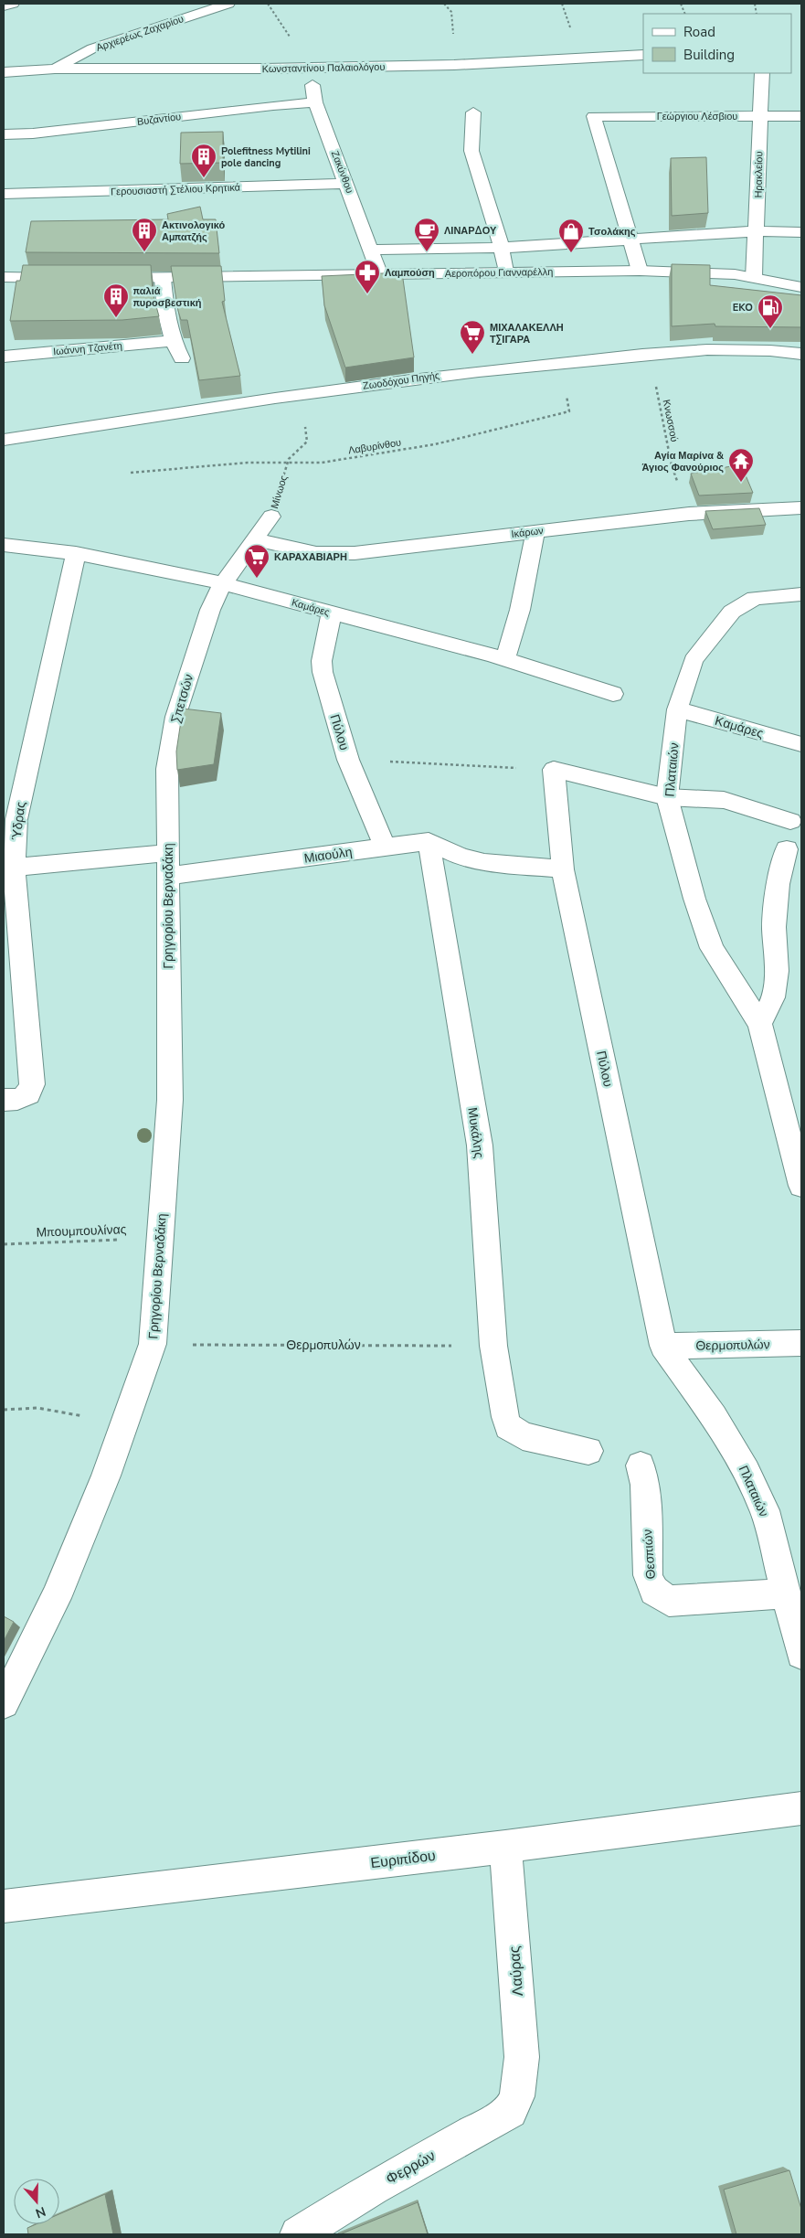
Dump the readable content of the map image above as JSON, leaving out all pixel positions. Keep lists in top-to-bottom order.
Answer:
{
  "streets": {
    "street": [
      "Αρχιερέως Ζαχαρίου",
      "Κωνσταντίνου Παλαιολόγου",
      "Γεώργιου Λέσβιου",
      "Βυζαντίου",
      "Ζακύνθου",
      "Ηρακλείου",
      "Γερουσιαστή Στέλιου Κρητικά",
      "Αεροπόρου Γιανναρέλλη",
      "Ιωάννη Τζανέτη",
      "Ζωοδόχου Πηγής",
      "Μίνωος",
      "Ικάρων",
      "Καμάρες",
      "Σπετσών",
      "Πύλου",
      "Πλαταιών",
      "Ύδρας",
      "Μιαούλη",
      "Γρηγορίου Βερναδάκη",
      "Μυκάλης",
      "Θερμοπυλών",
      "Θεσπιών",
      "Ευριπίδου",
      "Λαύρας",
      "Φερρών"
    ],
    "path": ["Κνωσσού", "Λαβυρίνθου", "Μπουμπουλίνας"]
  },
  "crossings": [
    ["Αρχιερέως Ζαχαρίου", "Κωνσταντίνου Παλαιολόγου"],
    ["Κωνσταντίνου Παλαιολόγου", "Ζακύνθου"],
    ["Γεώργιου Λέσβιου", "Ηρακλείου"],
    ["Βυζαντίου", "Ζακύνθου"],
    ["Ζακύνθου", "Γερουσιαστή Στέλιου Κρητικά"],
    ["Ζακύνθου", "Αεροπόρου Γιανναρέλλη"],
    ["Ηρακλείου", "Αεροπόρου Γιανναρέλλη"],
    ["Ζωοδόχου Πηγής", "Κνωσσού"],
    ["Ζωοδόχου Πηγής", "Λαβυρίνθου"],
    ["Ζωοδόχου Πηγής", "Μίνωος"],
    ["Κνωσσού", "Ικάρων"],
    ["Λαβυρίνθου", "Μίνωος"],
    ["Μίνωος", "Ικάρων"],
    ["Μίνωος", "Καμάρες"],
    ["Μίνωος", "Σπετσών"],
    ["Καμάρες", "Σπετσών"],
    ["Καμάρες", "Πύλου"],
    ["Καμάρες", "Πλαταιών"],
    ["Καμάρες", "Ύδρας"],
    ["Σπετσών", "Γρηγορίου Βερναδάκη"],
    ["Πύλου", "Πλαταιών"],
    ["Πύλου", "Μιαούλη"],
    ["Πύλου", "Θερμοπυλών"],
    ["Πλαταιών", "Θερμοπυλών"],
    ["Πλαταιών", "Θεσπιών"],
    ["Ύδρας", "Μιαούλη"],
    ["Μιαούλη", "Γρηγορίου Βερναδάκη"],
    ["Μιαούλη", "Μυκάλης"],
    ["Γρηγορίου Βερναδάκη", "Μπουμπουλίνας"],
    ["Γρηγορίου Βερναδάκη", "Θερμοπυλών"],
    ["Μυκάλης", "Θερμοπυλών"],
    ["Ευριπίδου", "Λαύρας"],
    ["Λαύρας", "Φερρών"]
  ],
  "places": {
    "building": ["Polefitness Mytilini pole dancing", "Ακτινολογικό Αμπατζής", "παλιά πυροσβεστική"],
    "cafe": ["ΛΙΝΑΡΔΟΥ"],
    "shop": ["Τσολάκης"],
    "pharmacy": ["Λαμπούση"],
    "fuel station": ["EKO"],
    "supermarket": ["ΜΙΧΑΛΑΚΕΛΛΗ ΤΣΙΓΑΡΑ", "ΚΑΡΑΧΑΒΙΑΡΗ"],
    "temple": ["Αγία Μαρίνα & Άγιος Φανούριος"]
  },
  "legend": ["Road", "Building"],
  "north": "bottom"
}
